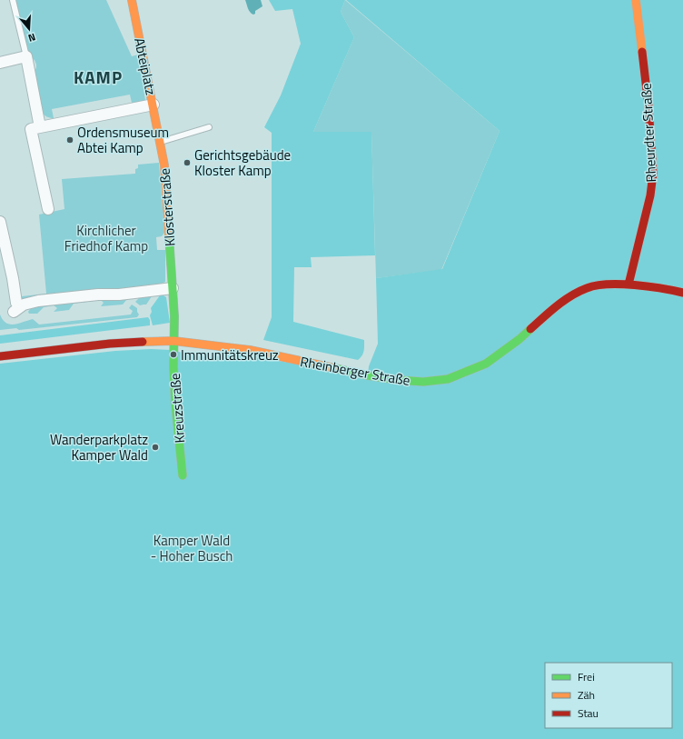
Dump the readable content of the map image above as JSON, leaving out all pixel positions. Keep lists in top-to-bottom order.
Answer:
{
  "streets": {
    "street": [
      "Abteiplatz",
      "Rheurdter Straße",
      "Klosterstraße",
      "Rheinberger Straße",
      "Kreuzstraße"
    ]
  },
  "crossings": [
    ["Abteiplatz", "Klosterstraße"],
    ["Rheurdter Straße", "Rheinberger Straße"],
    ["Klosterstraße", "Rheinberger Straße"],
    ["Klosterstraße", "Kreuzstraße"],
    ["Rheinberger Straße", "Kreuzstraße"]
  ],
  "districts": ["KAMP"],
  "parks": ["Kirchlicher Friedhof Kamp", "Kamper Wald - Hoher Busch"],
  "places": [
    "Ordensmuseum Abtei Kamp",
    "Gerichtsgebäude Kloster Kamp",
    "Immunitätskreuz",
    "Wanderparkplatz Kamper Wald"
  ],
  "legend": ["Frei", "Zäh", "Stau"],
  "north": "bottom"
}
